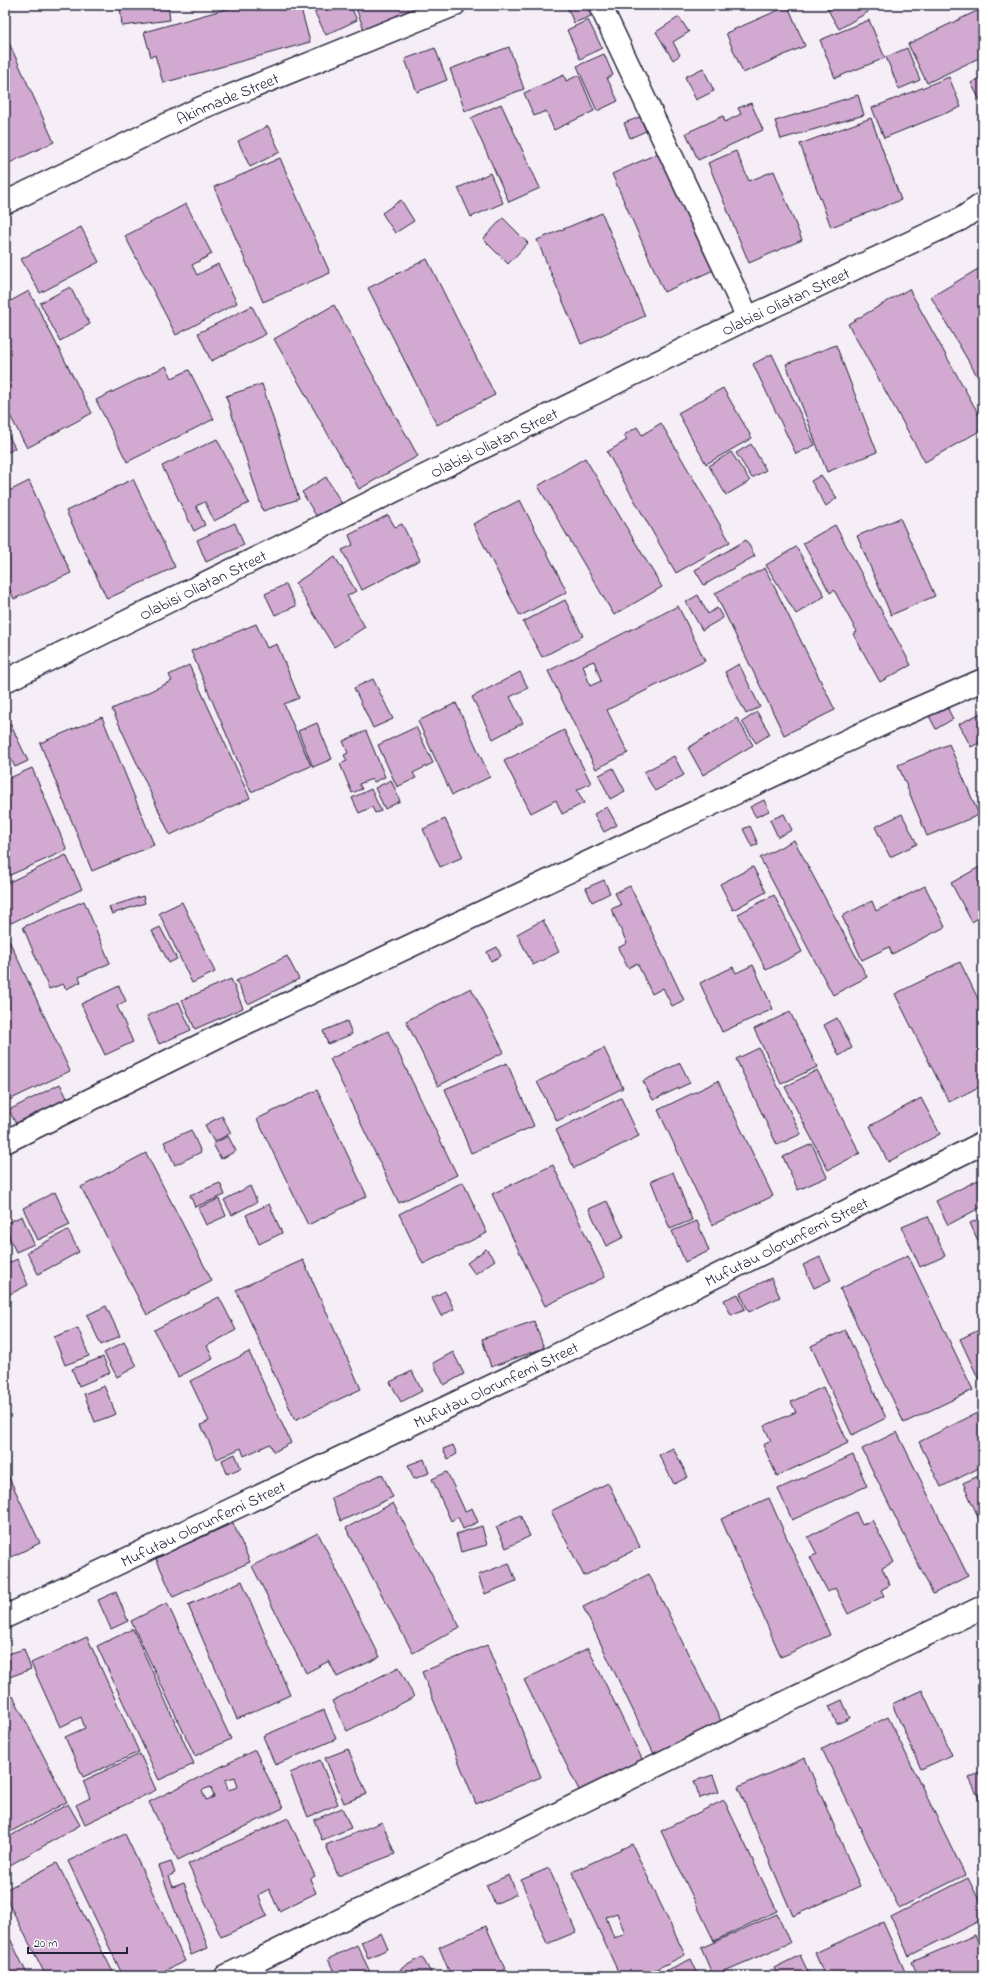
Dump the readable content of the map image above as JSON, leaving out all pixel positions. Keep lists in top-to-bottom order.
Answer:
{
  "streets": {
    "street": ["Akinmade Street", "Olabisi Oliatan Street", "Mufutau Olorunfemi Street"]
  },
  "scale_bar": "20 m"
}
